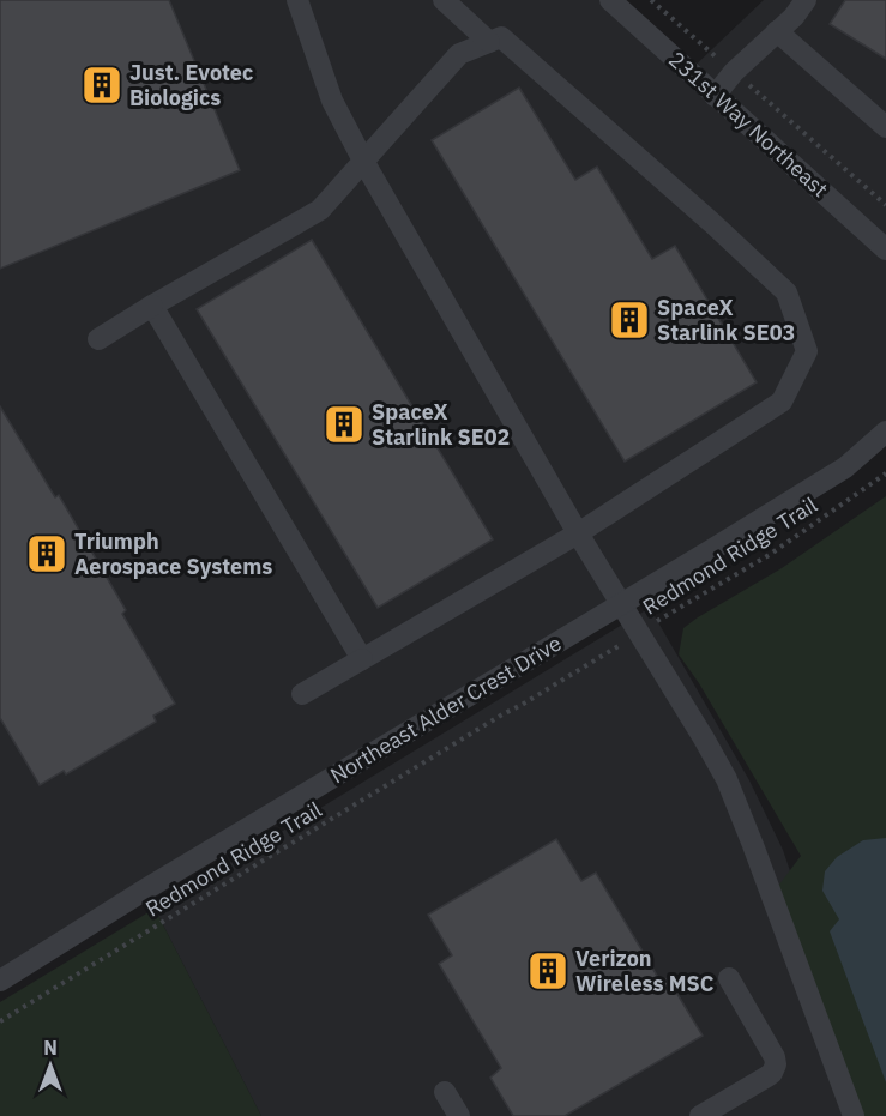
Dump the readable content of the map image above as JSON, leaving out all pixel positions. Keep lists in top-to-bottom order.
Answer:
{
  "streets": {
    "street": ["231st Way Northeast", "Northeast Alder Crest Drive"],
    "path": ["Redmond Ridge Trail"]
  },
  "places": {
    "building": [
      "Just. Evotec Biologics",
      "SpaceX Starlink SE03",
      "SpaceX Starlink SE02",
      "Triumph Aerospace Systems",
      "Verizon Wireless MSC"
    ]
  },
  "north": "top"
}
